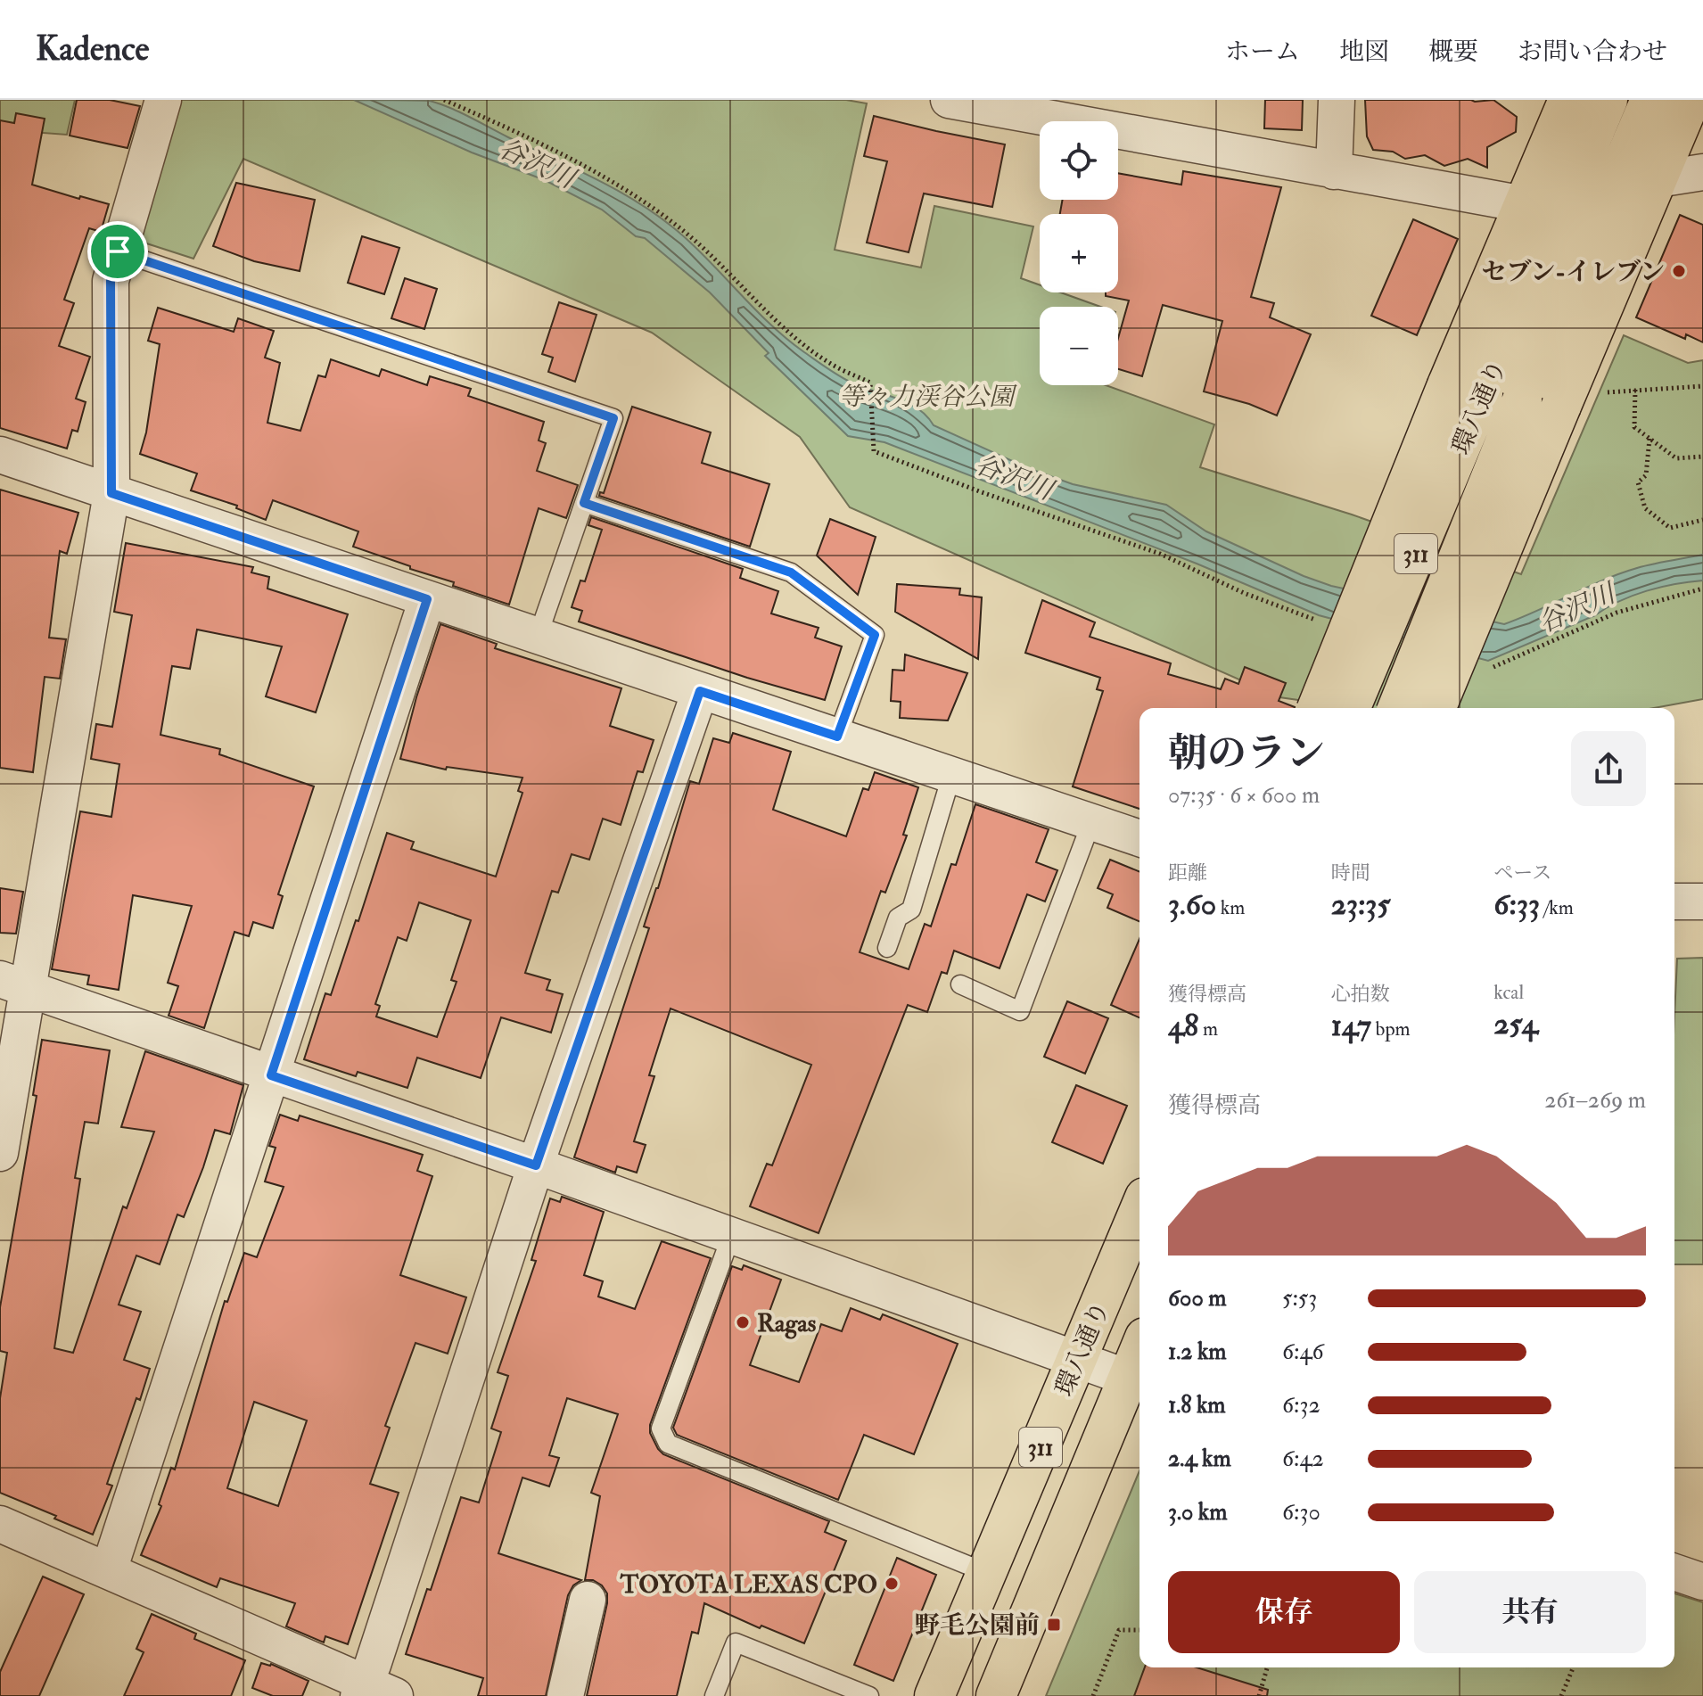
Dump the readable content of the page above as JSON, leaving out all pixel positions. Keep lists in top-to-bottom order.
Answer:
{
  "streets": {
    "main road": ["環八通り", "311"]
  },
  "crossings": [
    ["環八通り", "311"]
  ],
  "water": ["谷沢川"],
  "parks": ["等々力渓谷公園"],
  "places": {
    "other": ["セブン-イレブン", "Ragas", "TOYOTA LEXAS CPO"],
    "transit": ["野毛公園前"]
  },
  "page": {
    "header": "Kadence",
    "nav": [
      "ホーム",
      "地図",
      "概要",
      "お問い合わせ"
    ],
    "map_buttons": ["+", "−"],
    "heading": ["朝のラン", "07:35 · 6 × 600 m"],
    "stats": [
      ["距離", "3.60 km"],
      ["時間", "23:35"],
      ["ペース", "6:33 /km"],
      ["獲得標高", "48 m"],
      ["心拍数", "147 bpm"],
      ["kcal", "254"]
    ],
    "chart": ["獲得標高", "261–269 m"],
    "list": [
      {
        "name": "600 m",
        "note": "5:53"
      },
      {
        "name": "1.2 km",
        "note": "6:46"
      },
      {
        "name": "1.8 km",
        "note": "6:32"
      },
      {
        "name": "2.4 km",
        "note": "6:42"
      },
      {
        "name": "3.0 km",
        "note": "6:30"
      }
    ],
    "buttons": ["保存", "共有"]
  }
}
